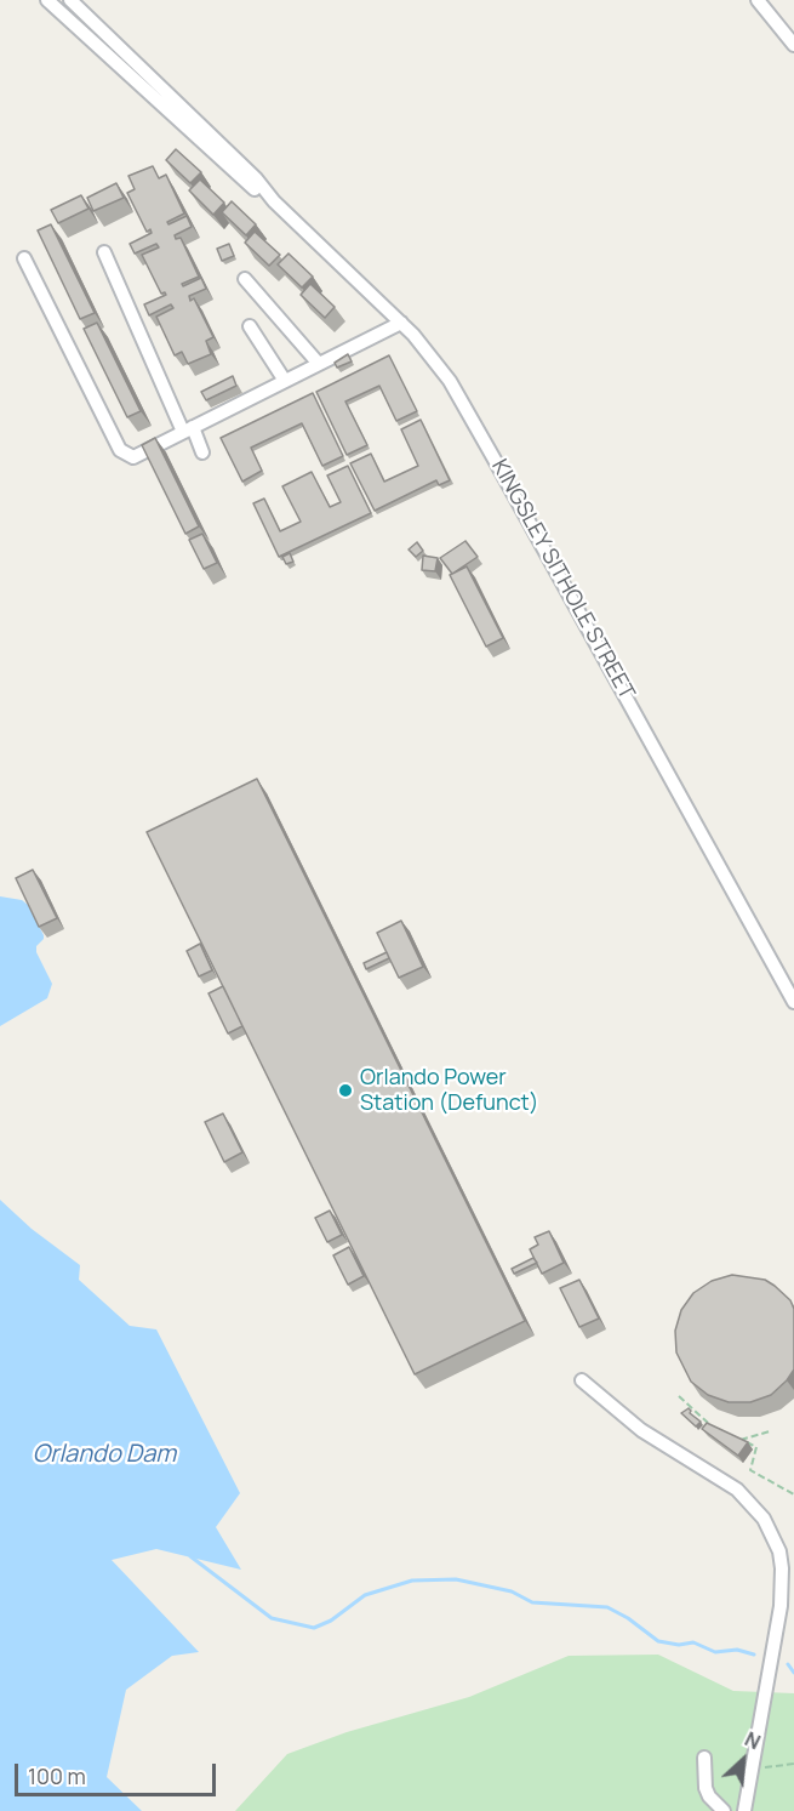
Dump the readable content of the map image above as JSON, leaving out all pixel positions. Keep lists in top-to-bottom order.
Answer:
{
  "streets": {
    "street": ["KINGSLEY SITHOLE STREET"]
  },
  "water": ["Orlando Dam"],
  "places": ["Orlando Power Station (Defunct)"],
  "scale_bar": "100 m",
  "north": "top right"
}
